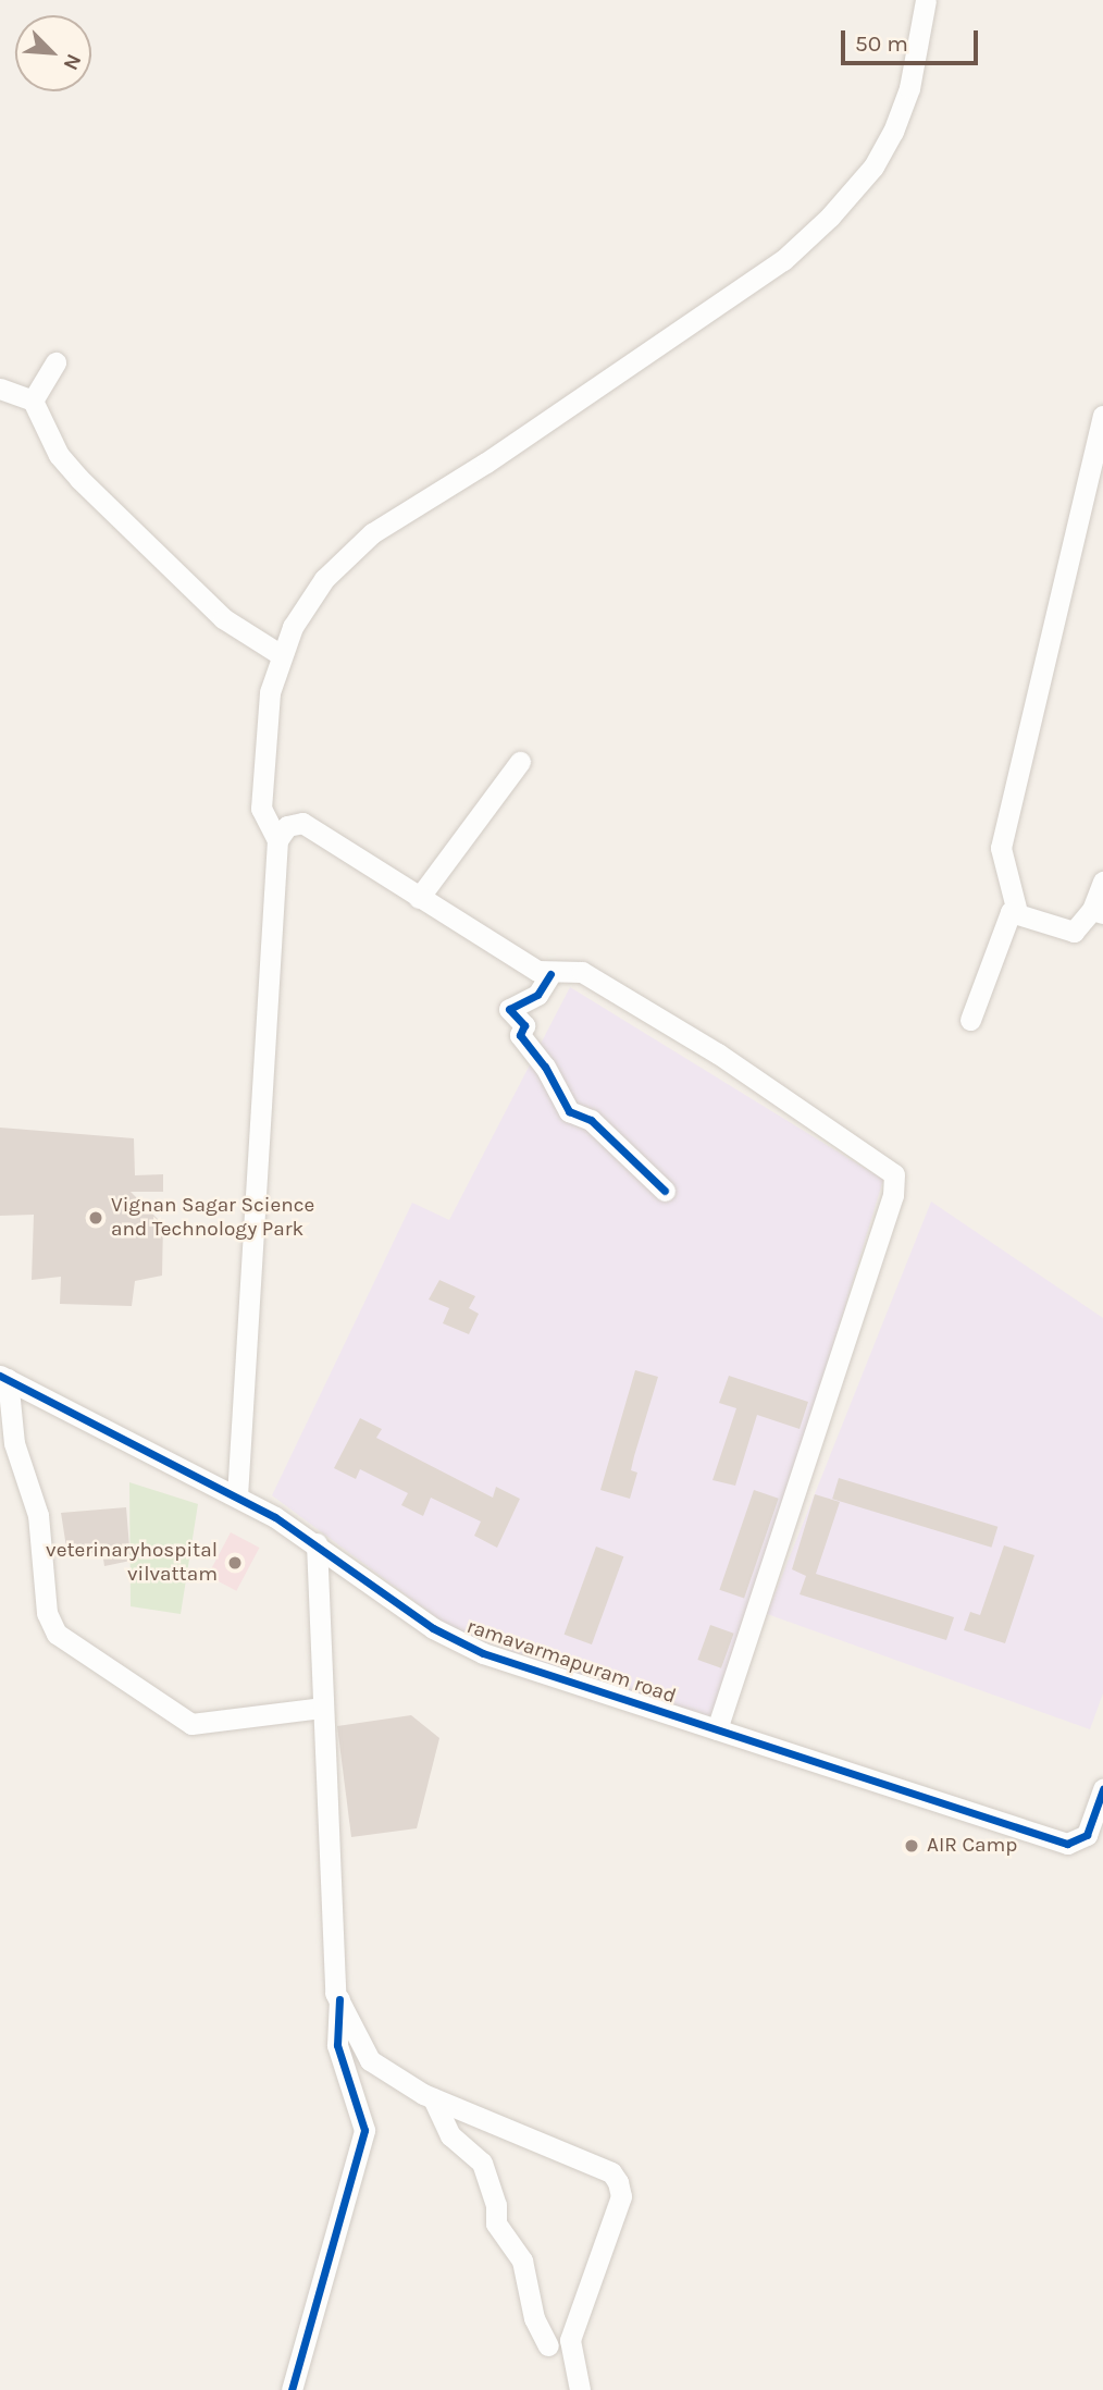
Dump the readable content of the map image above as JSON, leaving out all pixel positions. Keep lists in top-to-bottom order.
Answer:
{
  "streets": {
    "street": ["ramavarmapuram road"]
  },
  "places": ["Vignan Sagar Science and Technology Park", "veterinaryhospital vilvattam", "AIR Camp"],
  "scale_bar": "50 m",
  "north": "bottom right"
}
